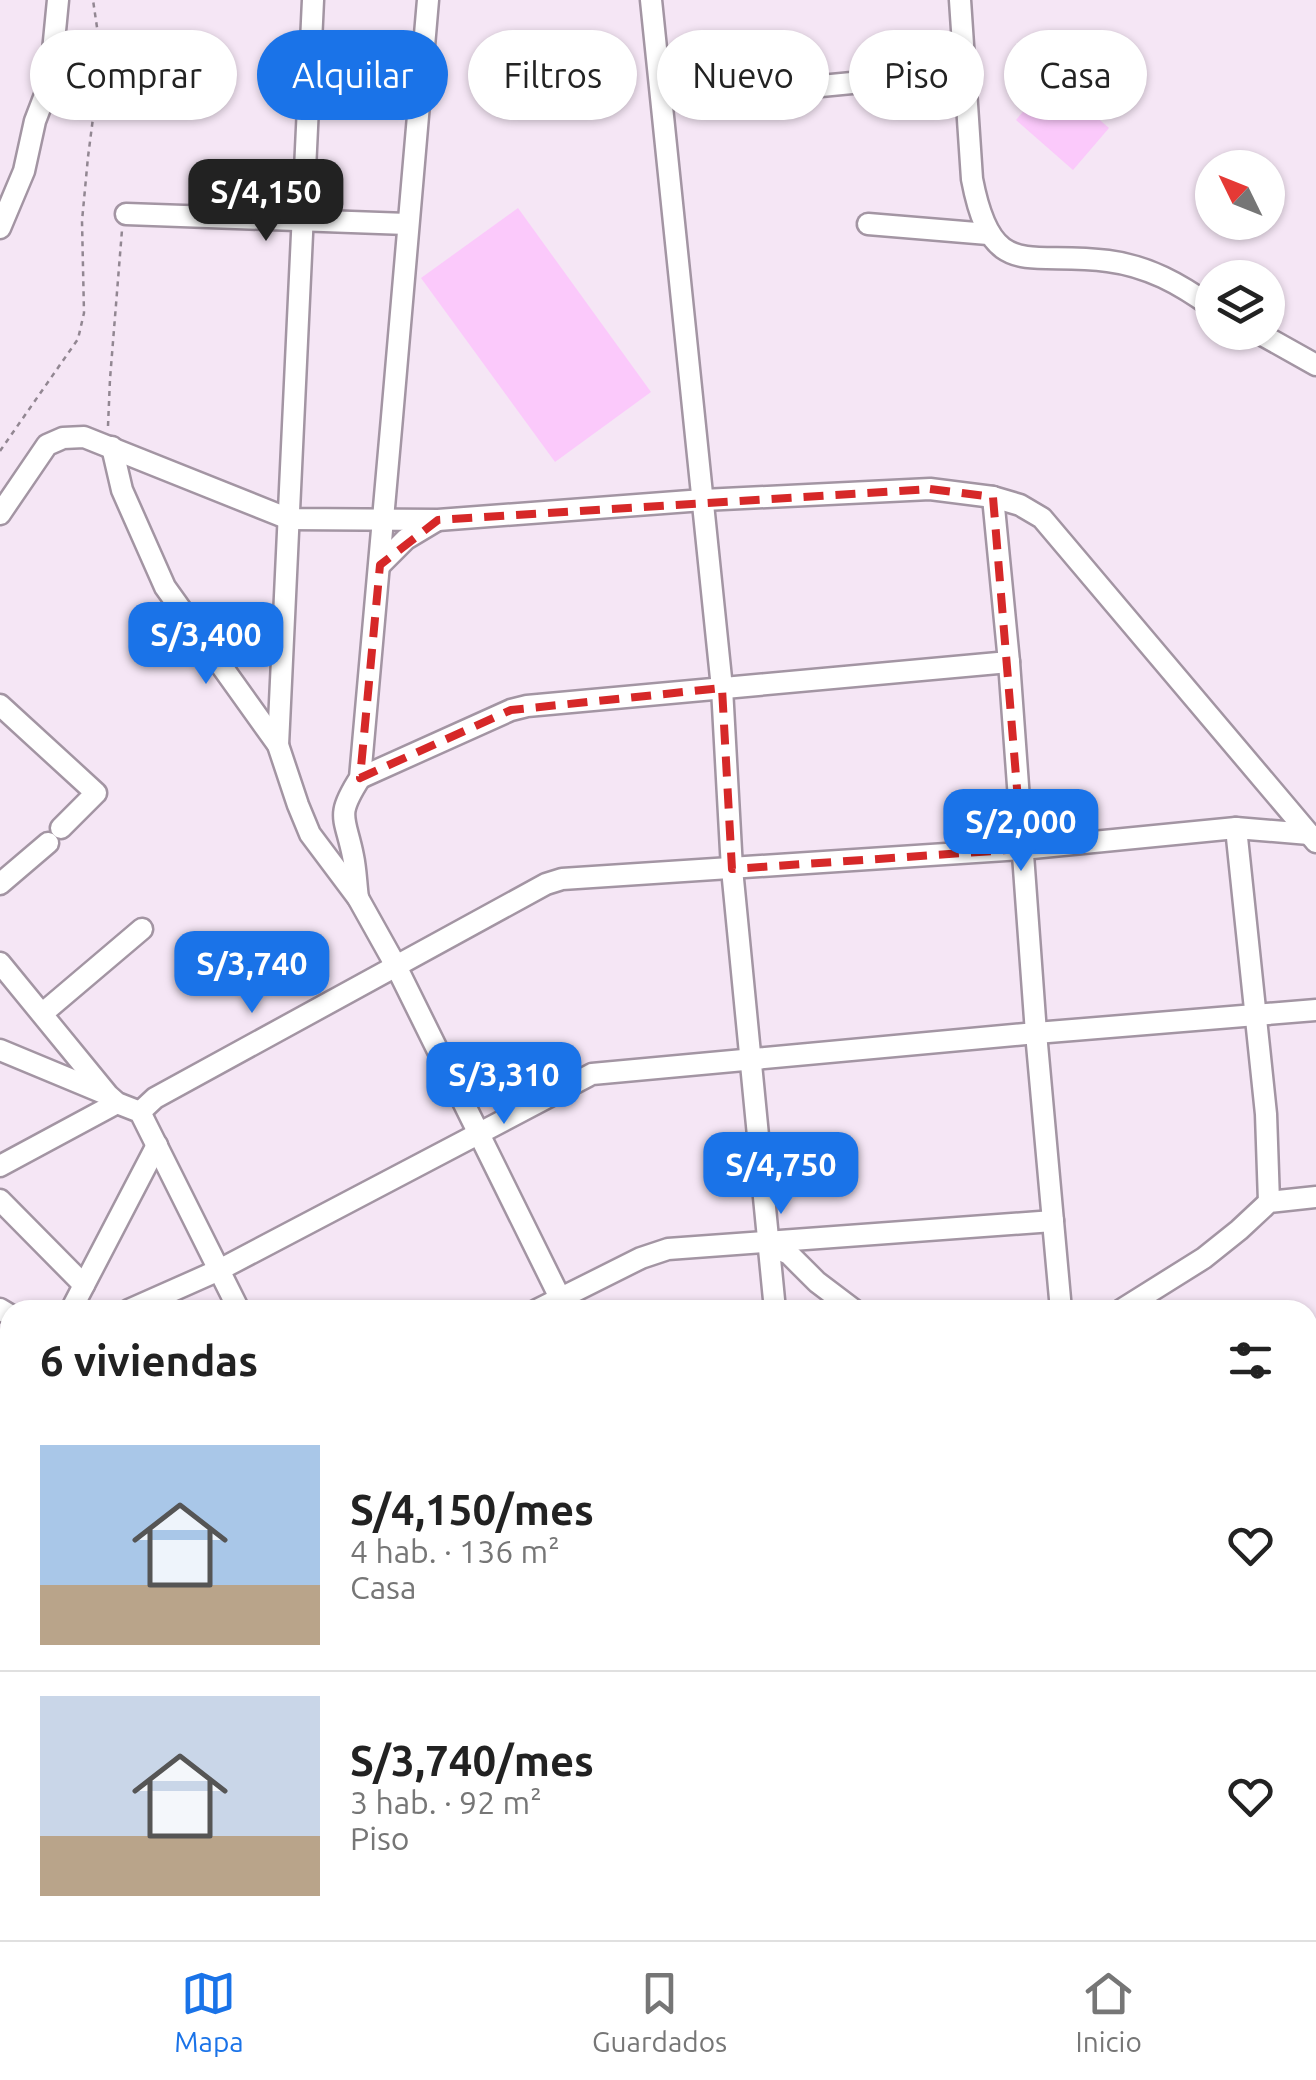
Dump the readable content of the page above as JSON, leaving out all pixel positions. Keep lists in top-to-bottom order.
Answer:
{
  "north": "top left",
  "page": {
    "chip": [
      "Comprar",
      "Alquilar",
      "Filtros",
      "Nuevo",
      "Piso",
      "Casa"
    ],
    "price": [
      "S/4,150",
      "S/3,400",
      "S/2,000",
      "S/3,740",
      "S/3,310",
      "S/4,750"
    ],
    "heading": "6 viviendas",
    "list": [
      {
        "name": "S/4,150/mes",
        "note": "4 hab. · 136 m² · Casa"
      },
      {
        "name": "S/3,740/mes",
        "note": "3 hab. · 92 m² · Piso"
      }
    ],
    "tabs": ["Mapa", "Guardados", "Inicio"]
  }
}
